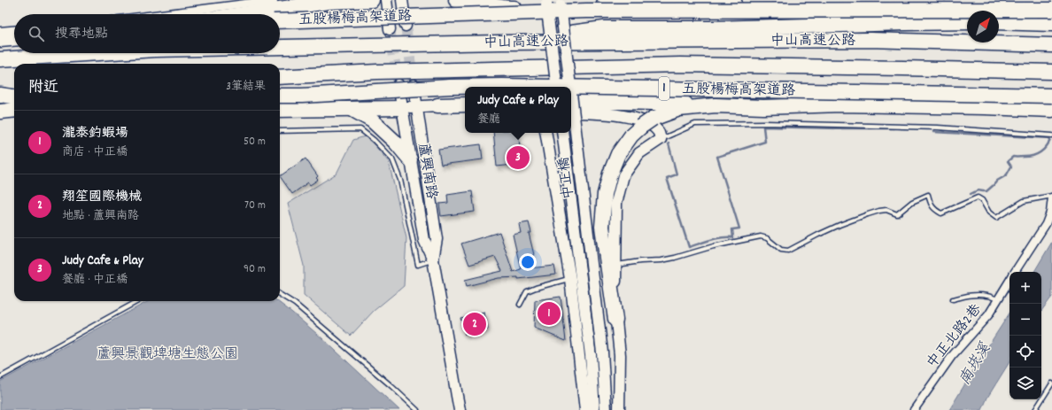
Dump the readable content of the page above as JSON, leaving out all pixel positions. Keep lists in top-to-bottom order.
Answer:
{
  "streets": {
    "highway": ["五股楊梅高架道路", "中山高速公路", "1"],
    "street": ["蘆興南路", "中正橋", "中正北路2巷"]
  },
  "water": ["南崁溪"],
  "parks": ["蘆興景觀埤塘生態公園"],
  "north": "top right",
  "page": {
    "search": "搜尋地點",
    "heading": ["附近", "3筆結果"],
    "popup": ["Judy Cafe & Play", "餐廳"],
    "list": [
      {
        "mark": "1",
        "name": "瀧泰釣蝦場",
        "note": "商店 · 中正橋",
        "value": "50 m"
      },
      {
        "mark": "2",
        "name": "翔笙國際機械",
        "note": "地點 · 蘆興南路",
        "value": "70 m"
      },
      {
        "mark": "3",
        "name": "Judy Cafe & Play",
        "note": "餐廳 · 中正橋",
        "value": "90 m"
      }
    ],
    "pins": ["3", "1", "2"],
    "map_buttons": ["+", "−"]
  }
}
